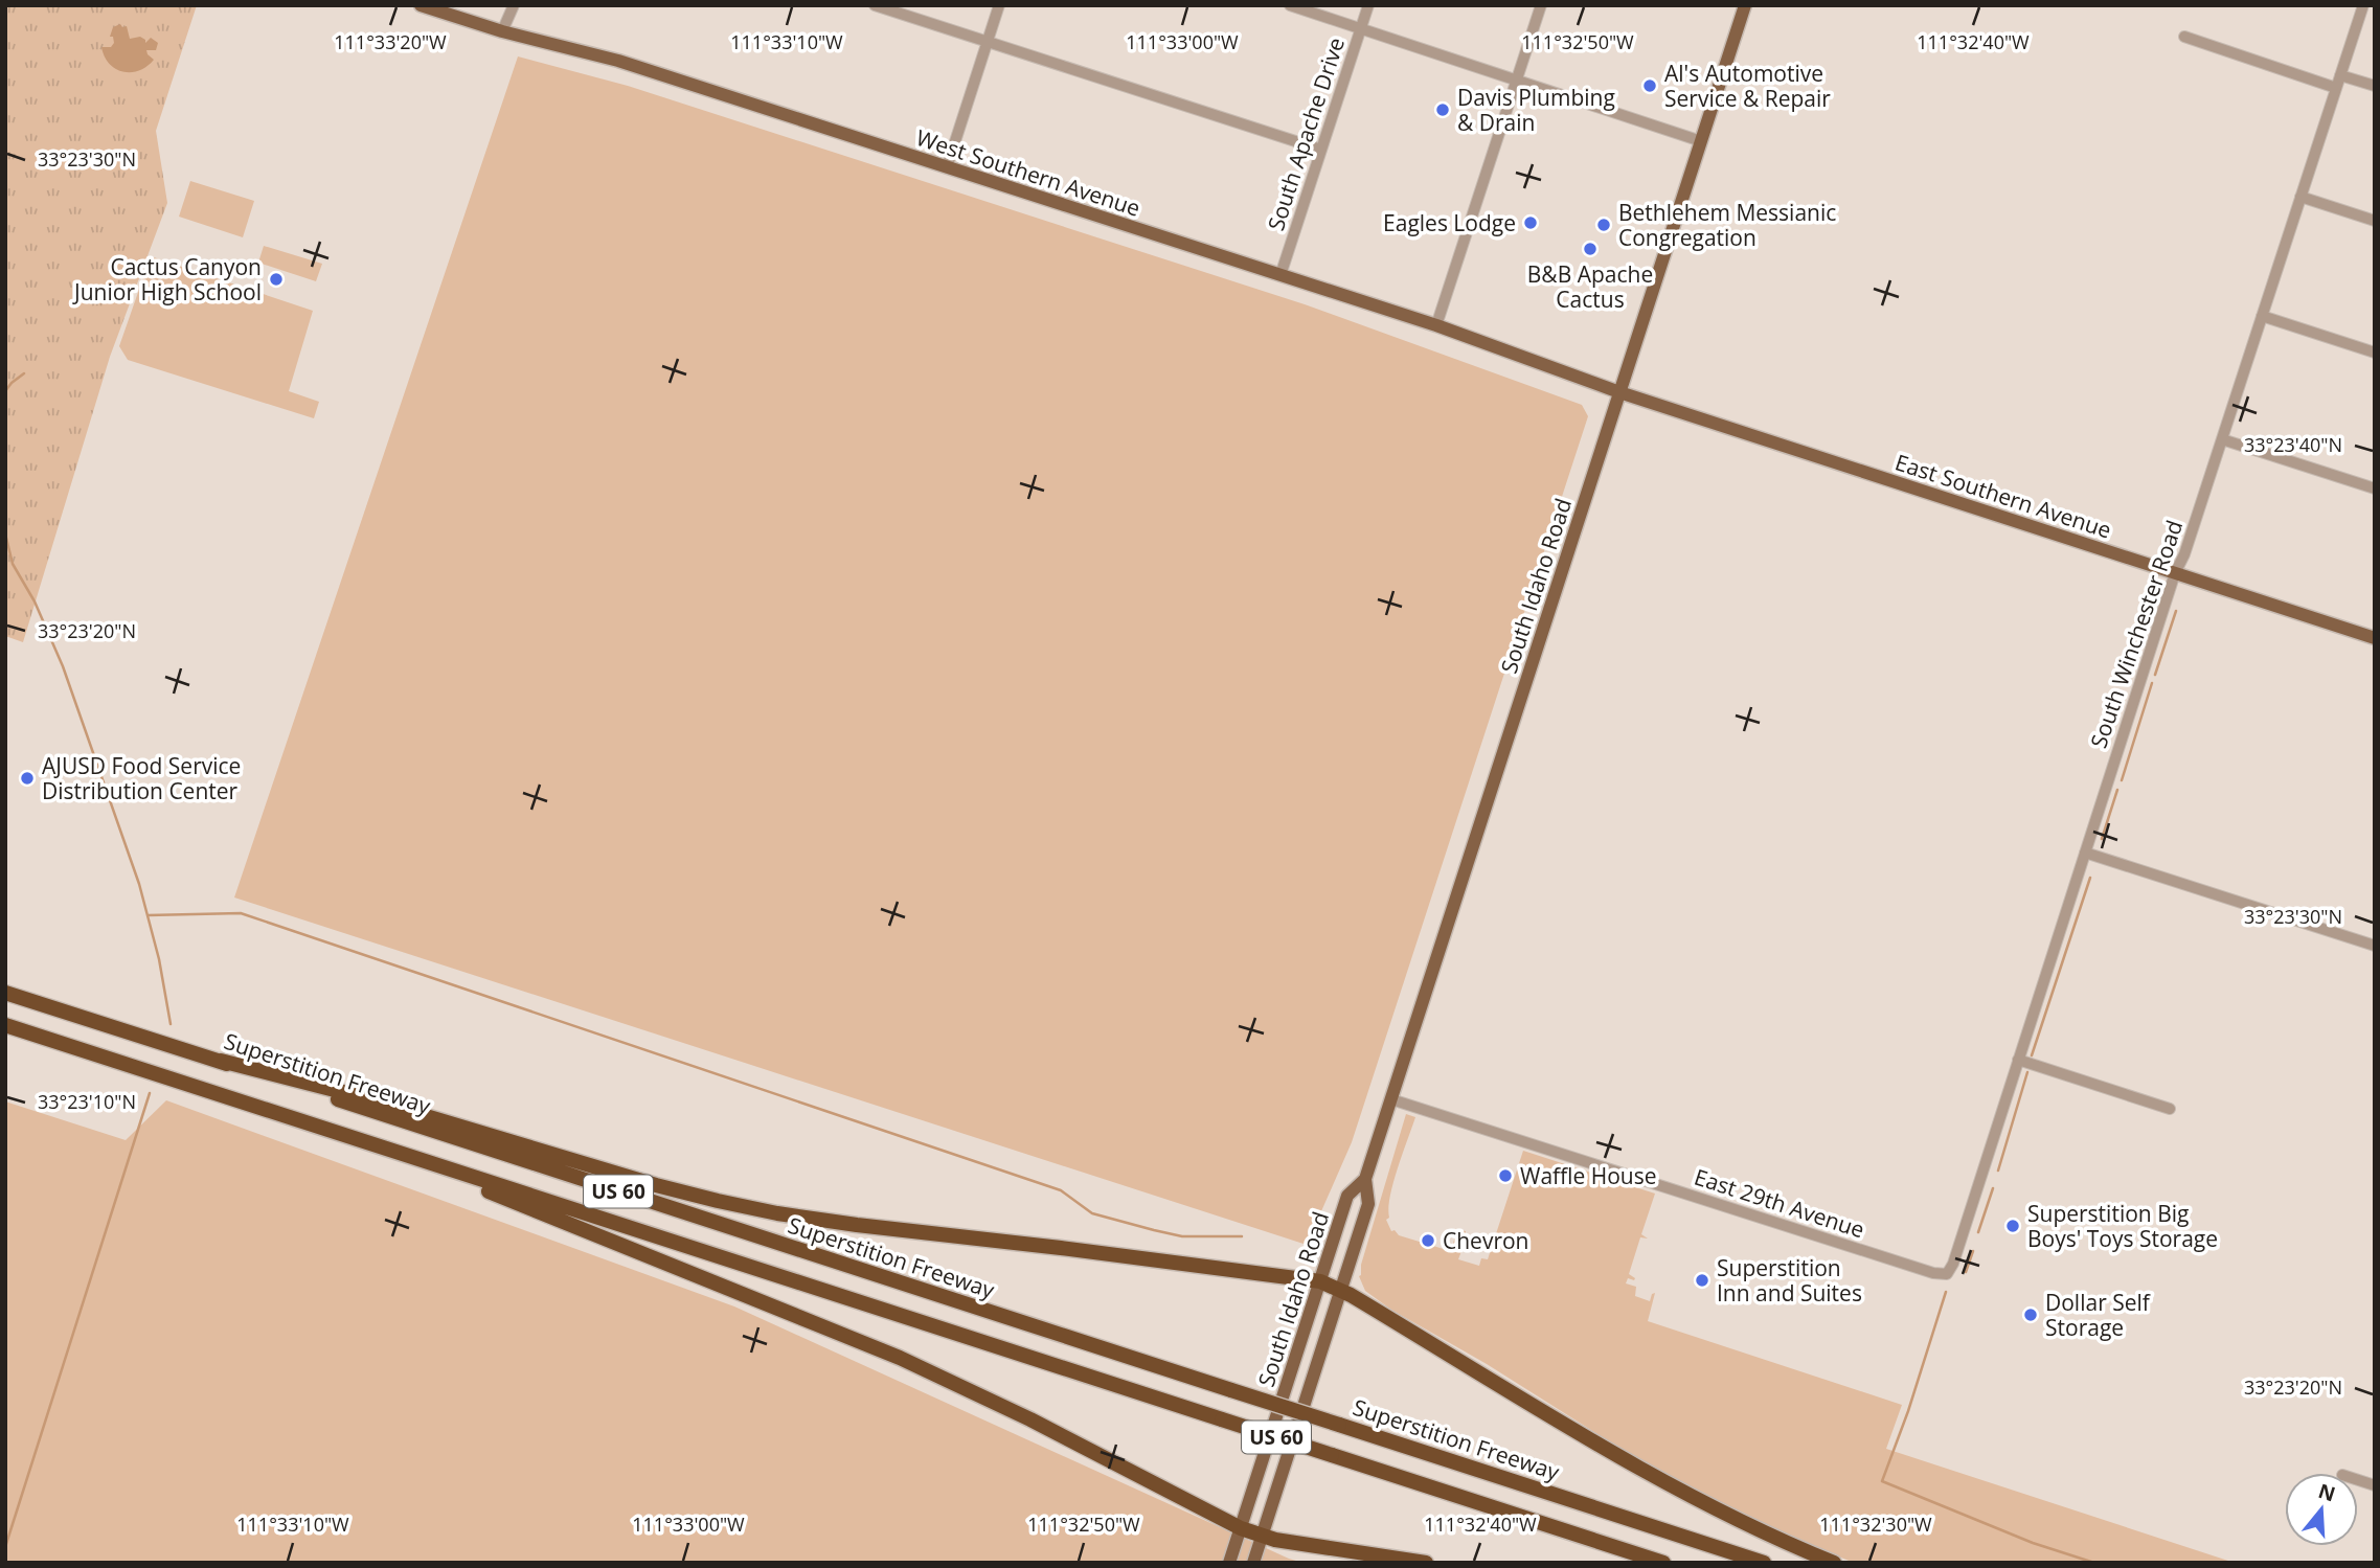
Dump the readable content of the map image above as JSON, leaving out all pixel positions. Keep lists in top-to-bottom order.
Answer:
{
  "streets": {
    "highway": ["Superstition Freeway", "US 60"],
    "main road": ["West Southern Avenue", "East Southern Avenue", "South Idaho Road"],
    "street": ["South Apache Drive", "South Winchester Road", "East 29th Avenue"]
  },
  "crossings": [
    ["South Apache Drive", "West Southern Avenue"],
    ["West Southern Avenue", "East Southern Avenue"],
    ["West Southern Avenue", "South Idaho Road"],
    ["East Southern Avenue", "South Idaho Road"],
    ["East Southern Avenue", "South Winchester Road"],
    ["South Idaho Road", "East 29th Avenue"],
    ["South Winchester Road", "East 29th Avenue"]
  ],
  "places": [
    "Al's Automotive Service & Repair",
    "Davis Plumbing & Drain",
    "Eagles Lodge",
    "Bethlehem Messianic Congregation",
    "B&B Apache Cactus",
    "Cactus Canyon Junior High School",
    "AJUSD Food Service Distribution Center",
    "Waffle House",
    "Superstition Big Boys' Toys Storage",
    "Chevron",
    "Superstition Inn and Suites",
    "Dollar Self Storage"
  ],
  "north": "top",
  "coordinates": [
    "111°33'20\"W",
    "111°33'10\"W",
    "111°33'00\"W",
    "111°32'50\"W",
    "111°32'40\"W",
    "33°23'30\"N",
    "33°23'40\"N",
    "33°23'20\"N",
    "33°23'10\"N",
    "111°32'30\"W"
  ]
}
